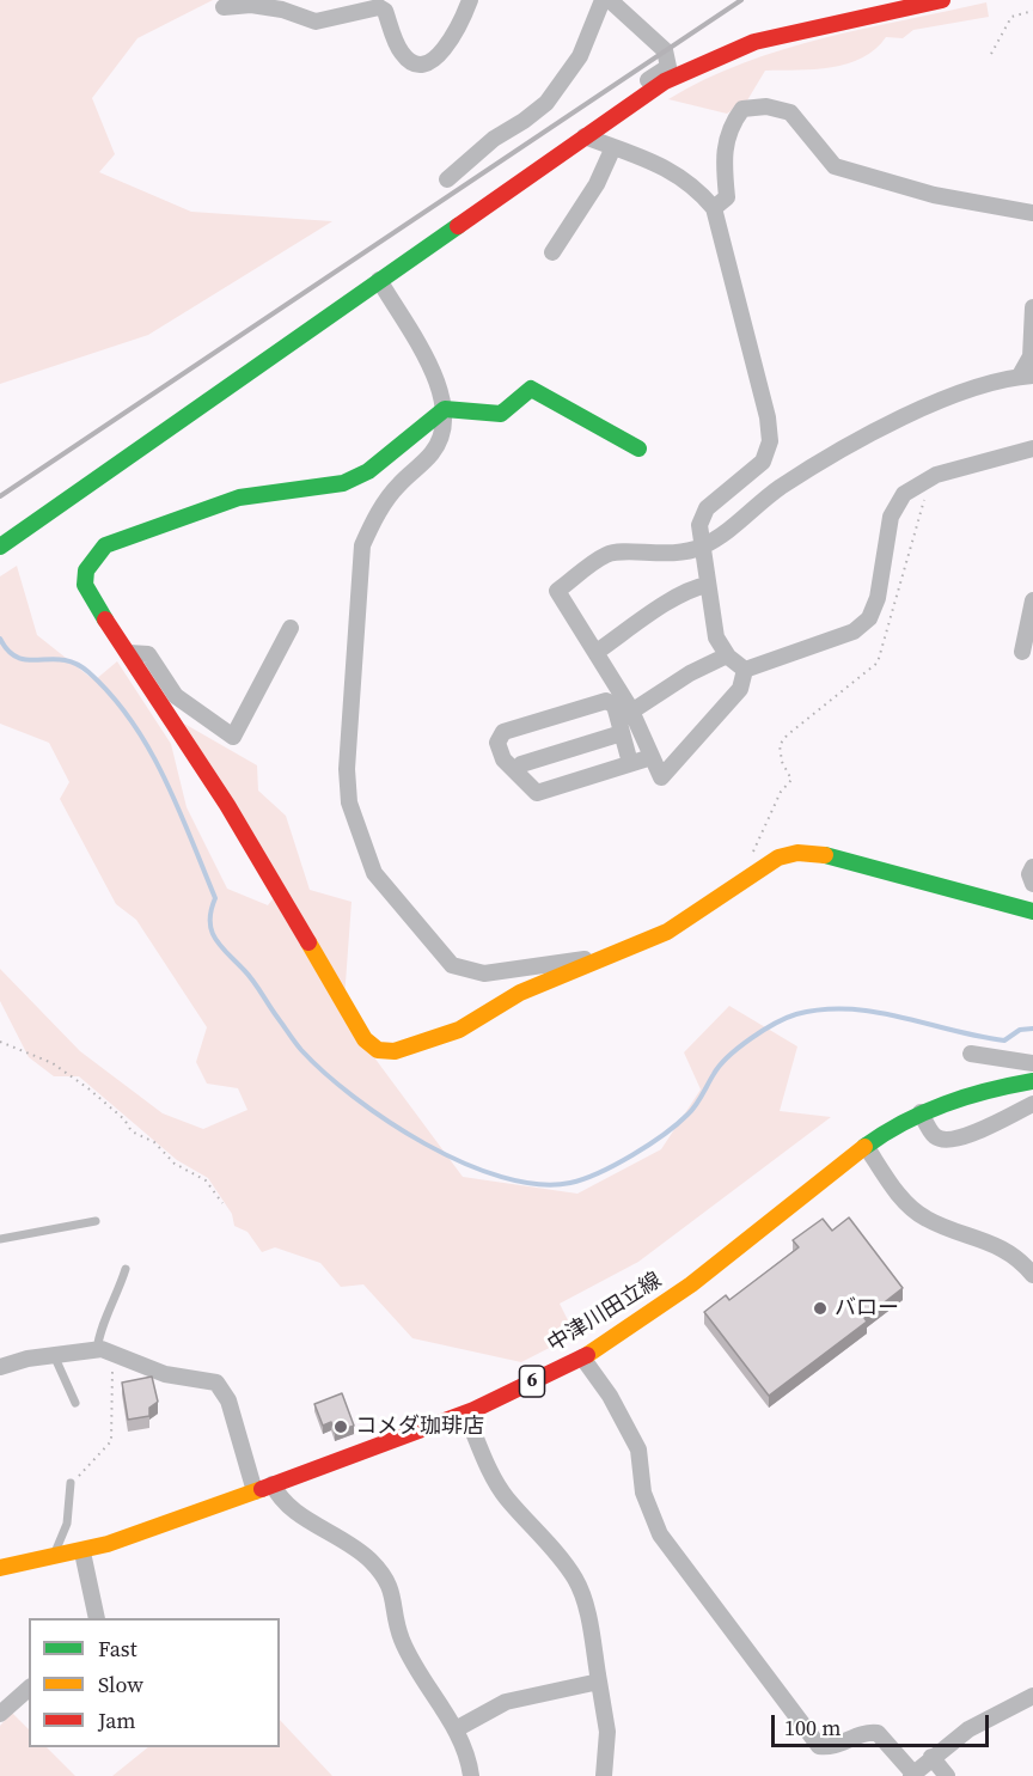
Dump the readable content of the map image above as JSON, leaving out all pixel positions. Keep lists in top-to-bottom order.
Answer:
{
  "streets": {
    "street": ["中津川田立線", "6"]
  },
  "places": ["バロー", "コメダ珈琲店"],
  "legend": ["Fast", "Slow", "Jam"],
  "scale_bar": "100 m"
}
